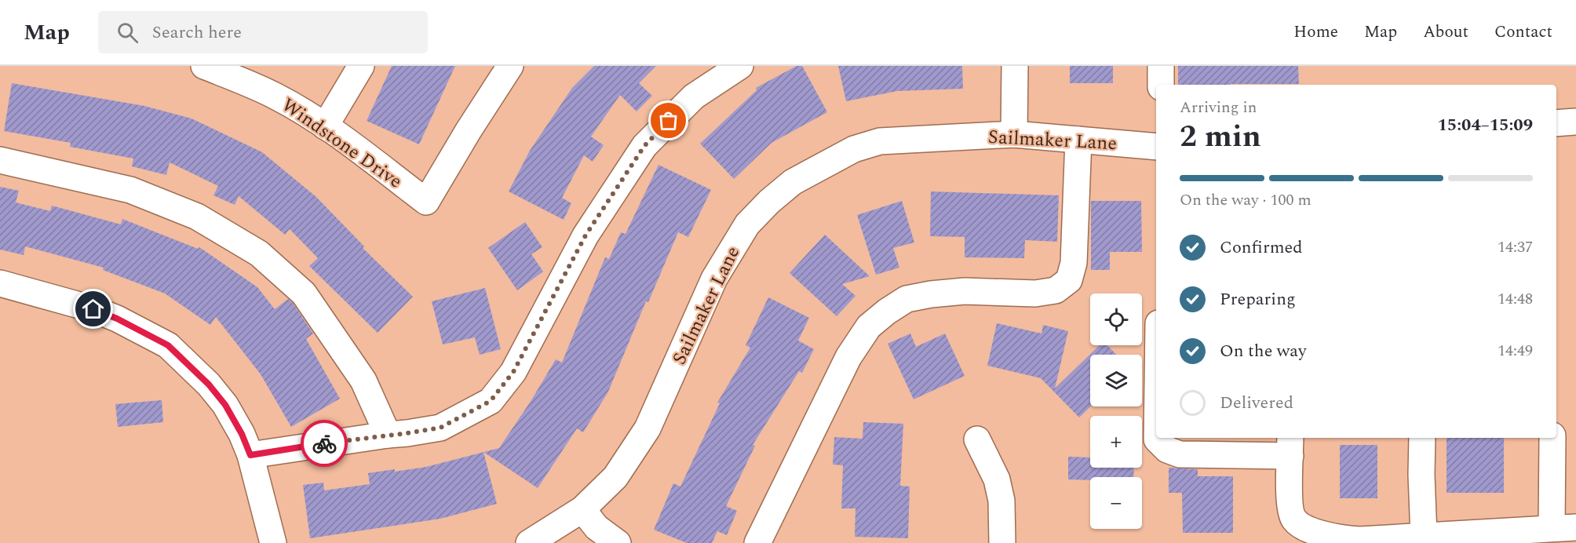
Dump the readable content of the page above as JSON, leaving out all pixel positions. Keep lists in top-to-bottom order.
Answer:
{
  "streets": {
    "street": ["Sailmaker Lane", "Windstone Drive"]
  },
  "page": {
    "header": "Map",
    "search": "Search here",
    "nav": [
      "Home",
      "Map",
      "About",
      "Contact"
    ],
    "heading": ["2 min", "Arriving in", "15:04–15:09"],
    "bar": "On the way · 100 m",
    "list": [
      ["Confirmed", "14:37"],
      ["Preparing", "14:48"],
      ["On the way", "14:49"],
      "Delivered"
    ],
    "map_buttons": ["+", "−"]
  }
}
